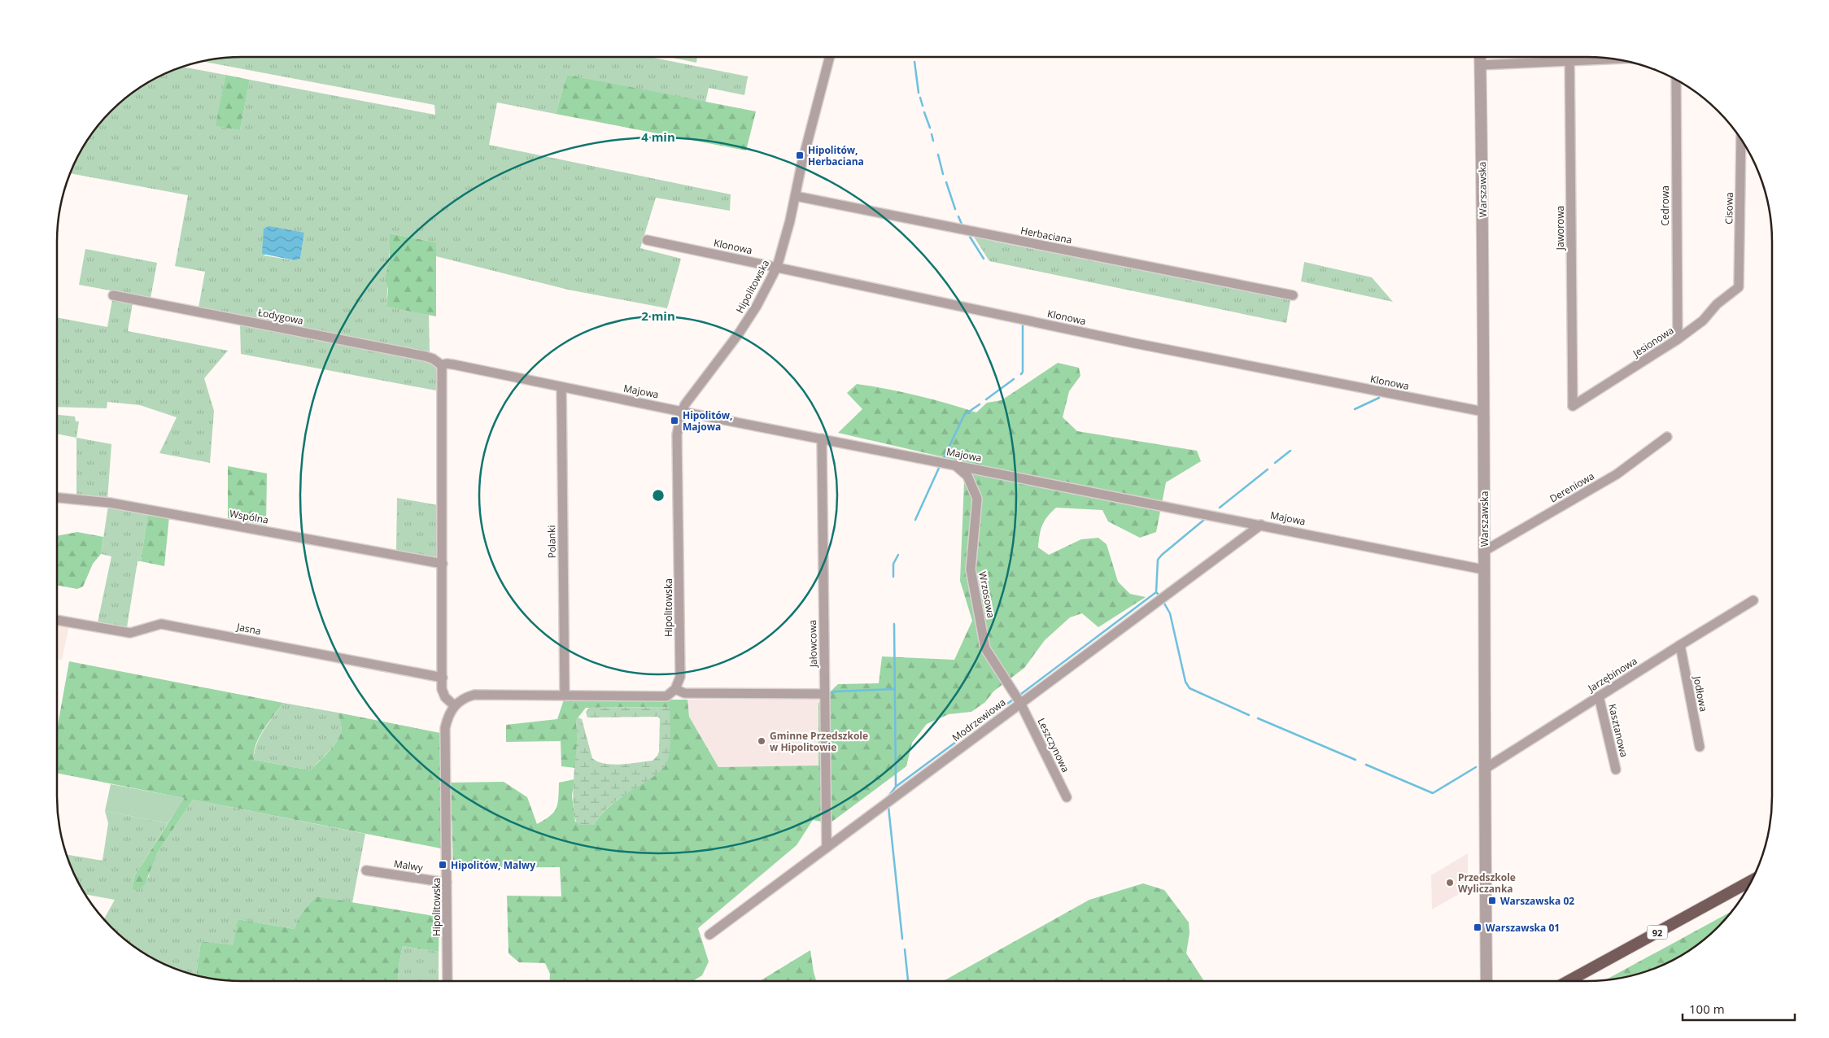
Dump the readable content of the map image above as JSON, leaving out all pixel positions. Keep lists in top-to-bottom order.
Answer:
{
  "streets": {
    "main road": ["92"],
    "street": [
      "Warszawska",
      "Cedrowa",
      "Cisowa",
      "Jaworowa",
      "Herbaciana",
      "Klonowa",
      "Hipolitowska",
      "Łodygowa",
      "Jesionowa",
      "Majowa",
      "Dereniowa",
      "Wspólna",
      "Polanki",
      "Wrzosowa",
      "Jasna",
      "Jałowcowa",
      "Jarzębinowa",
      "Jodłowa",
      "Modrzewiowa",
      "Kasztanowa",
      "Leszczynowa",
      "Malwy"
    ]
  },
  "crossings": [
    ["Warszawska", "Klonowa"],
    ["Warszawska", "Majowa"],
    ["Warszawska", "Dereniowa"],
    ["Warszawska", "Jarzębinowa"],
    ["Cedrowa", "Jesionowa"],
    ["Cisowa", "Jesionowa"],
    ["Jaworowa", "Jesionowa"],
    ["Herbaciana", "Hipolitowska"],
    ["Klonowa", "Hipolitowska"],
    ["Hipolitowska", "Majowa"],
    ["Hipolitowska", "Malwy"],
    ["Łodygowa", "Majowa"],
    ["Majowa", "Polanki"],
    ["Majowa", "Wrzosowa"],
    ["Majowa", "Jałowcowa"],
    ["Majowa", "Modrzewiowa"],
    ["Wrzosowa", "Modrzewiowa"],
    ["Wrzosowa", "Leszczynowa"],
    ["Jałowcowa", "Modrzewiowa"],
    ["Jarzębinowa", "Jodłowa"],
    ["Jarzębinowa", "Kasztanowa"],
    ["Modrzewiowa", "Leszczynowa"]
  ],
  "places": {
    "transit": [
      "Hipolitów, Herbaciana",
      "Hipolitów, Majowa",
      "Hipolitów, Malwy",
      "Warszawska 02",
      "Warszawska 01"
    ],
    "other": ["Gminne Przedszkole w Hipolitowie", "Przedszkole Wyliczanka"]
  },
  "scale_bar": "100 m",
  "rings": ["4 min", "2 min"]
}
